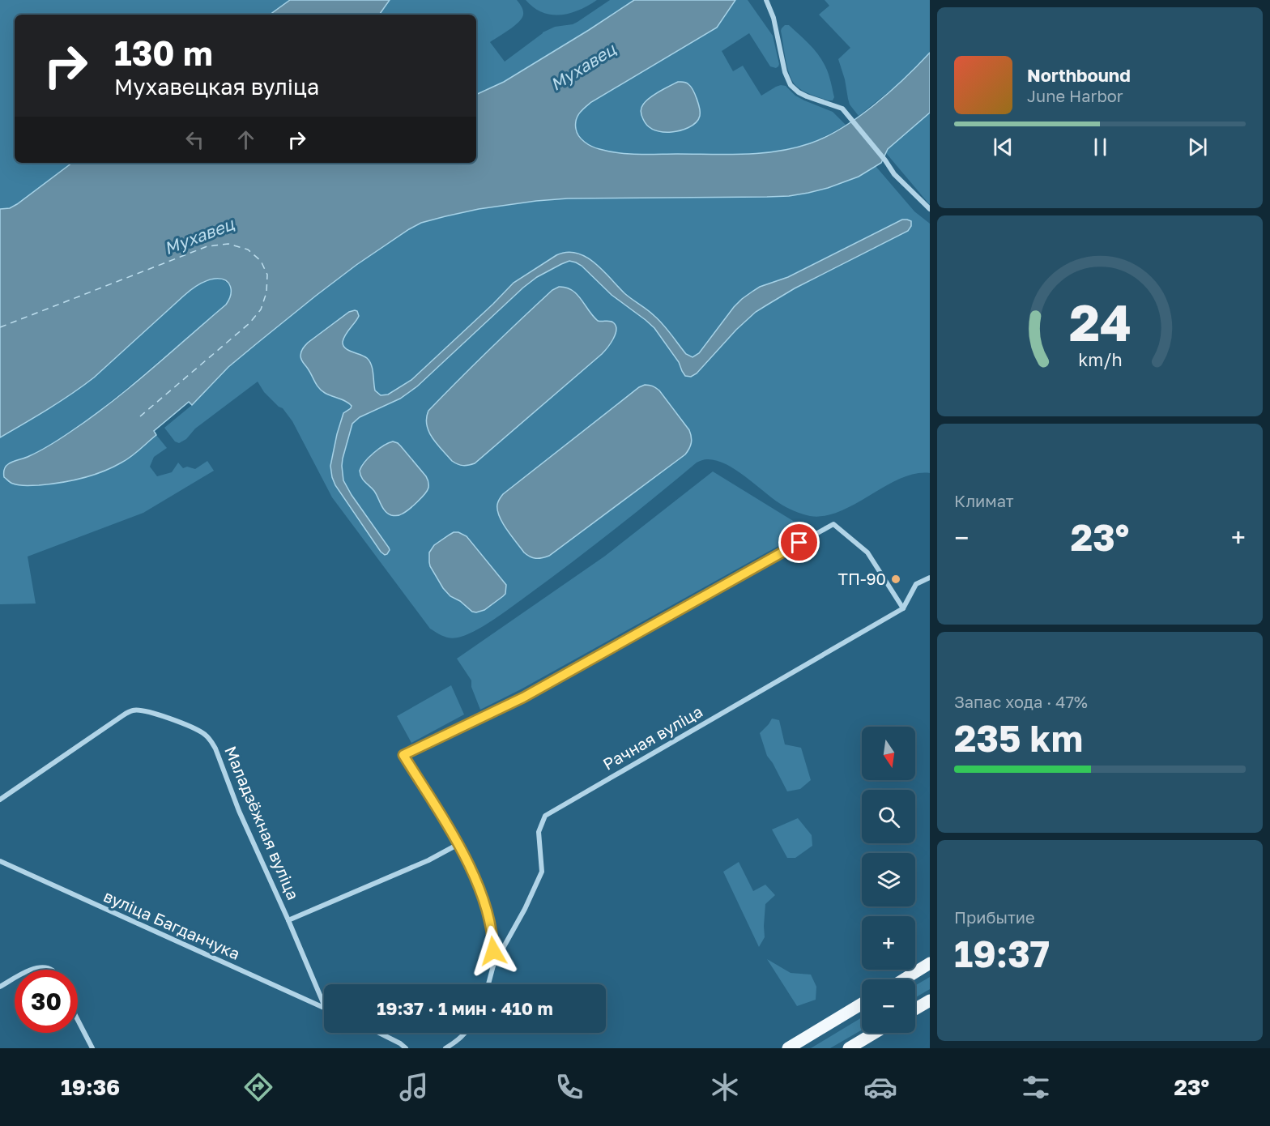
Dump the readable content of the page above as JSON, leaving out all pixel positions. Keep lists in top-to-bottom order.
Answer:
{
  "streets": {
    "street": ["Рачная вуліца", "Маладзёжная вуліца", "вуліца Багданчука"]
  },
  "water": ["Мухавец"],
  "places": ["ТП-90"],
  "north": "bottom",
  "page": {
    "turn": ["130 m", "Мухавецкая вуліца"],
    "song": ["Northbound", "June Harbor"],
    "tile": [
      "Климат",
      ["Запас хода · 47%", "235 km"],
      ["Прибытие", "19:37"]
    ],
    "heat": ["−", "23°", "+"],
    "map_buttons": ["+", "−"],
    "limit": "30",
    "trip": "19:37 · 1 мин · 410 m",
    "tabs": ["19:36", "23°"],
    "gauge": ["24", "km/h"]
  }
}
